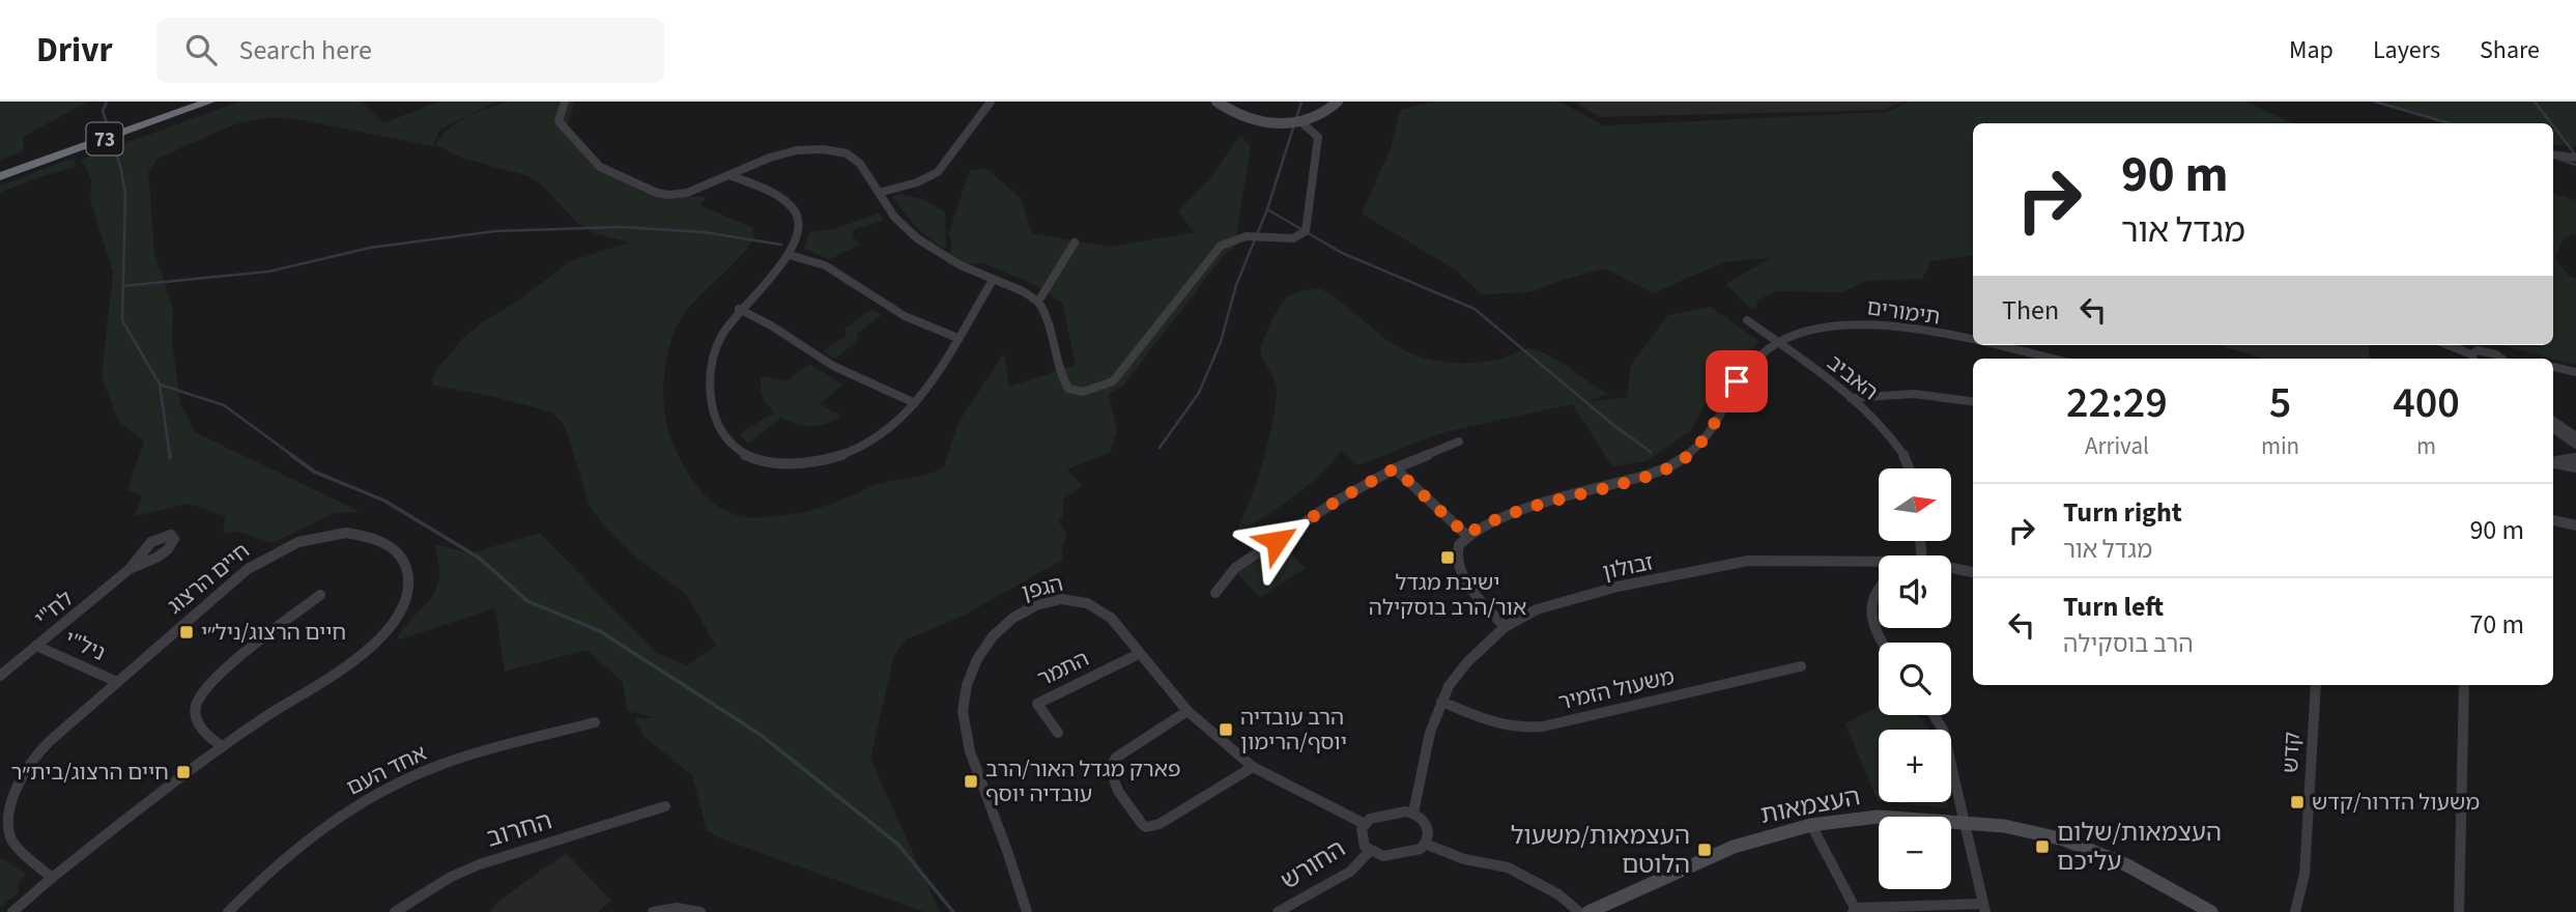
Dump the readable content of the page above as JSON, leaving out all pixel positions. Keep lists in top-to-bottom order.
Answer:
{
  "streets": {
    "highway": ["73"],
    "street": [
      "תימורים",
      "האביב",
      "זבולון",
      "חיים הרצוג",
      "הגפן",
      "לח\"י",
      "ניל\"י",
      "התמר",
      "משעול הזמיר",
      "קדש",
      "אחד העם",
      "העצמאות",
      "החרוב",
      "החורש"
    ]
  },
  "crossings": [
    ["תימורים", "האביב"],
    ["זבולון", "הגפן"],
    ["זבולון", "משעול הזמיר"],
    ["זבולון", "החורש"],
    ["חיים הרצוג", "ניל\"י"],
    ["הגפן", "התמר"],
    ["הגפן", "החורש"],
    ["לח\"י", "ניל\"י"]
  ],
  "places": {
    "transit": [
      "ישיבת מגדל אור/הרב בוסקילה",
      "חיים הרצוג/ניל״י",
      "הרב עובדיה יוסף/הרימון",
      "חיים הרצוג/בית״ר",
      "פארק מגדל האור/הרב עובדיה יוסף",
      "משעול הדרור/קדש",
      "העצמאות/שלום עליכם",
      "העצמאות/משעול הלוטם"
    ]
  },
  "north": "right",
  "page": {
    "header": "Drivr",
    "search": "Search here",
    "nav": ["Map", "Layers", "Share"],
    "turn": ["90 m", "מגדל אור"],
    "then": "Then",
    "eta": [
      "22:29",
      "Arrival",
      "5",
      "min",
      "400",
      "m"
    ],
    "map_buttons": ["+", "−"],
    "list": [
      {
        "name": "Turn right",
        "note": "מגדל אור",
        "value": "90 m"
      },
      {
        "name": "Turn left",
        "note": "הרב בוסקילה",
        "value": "70 m"
      }
    ]
  }
}
